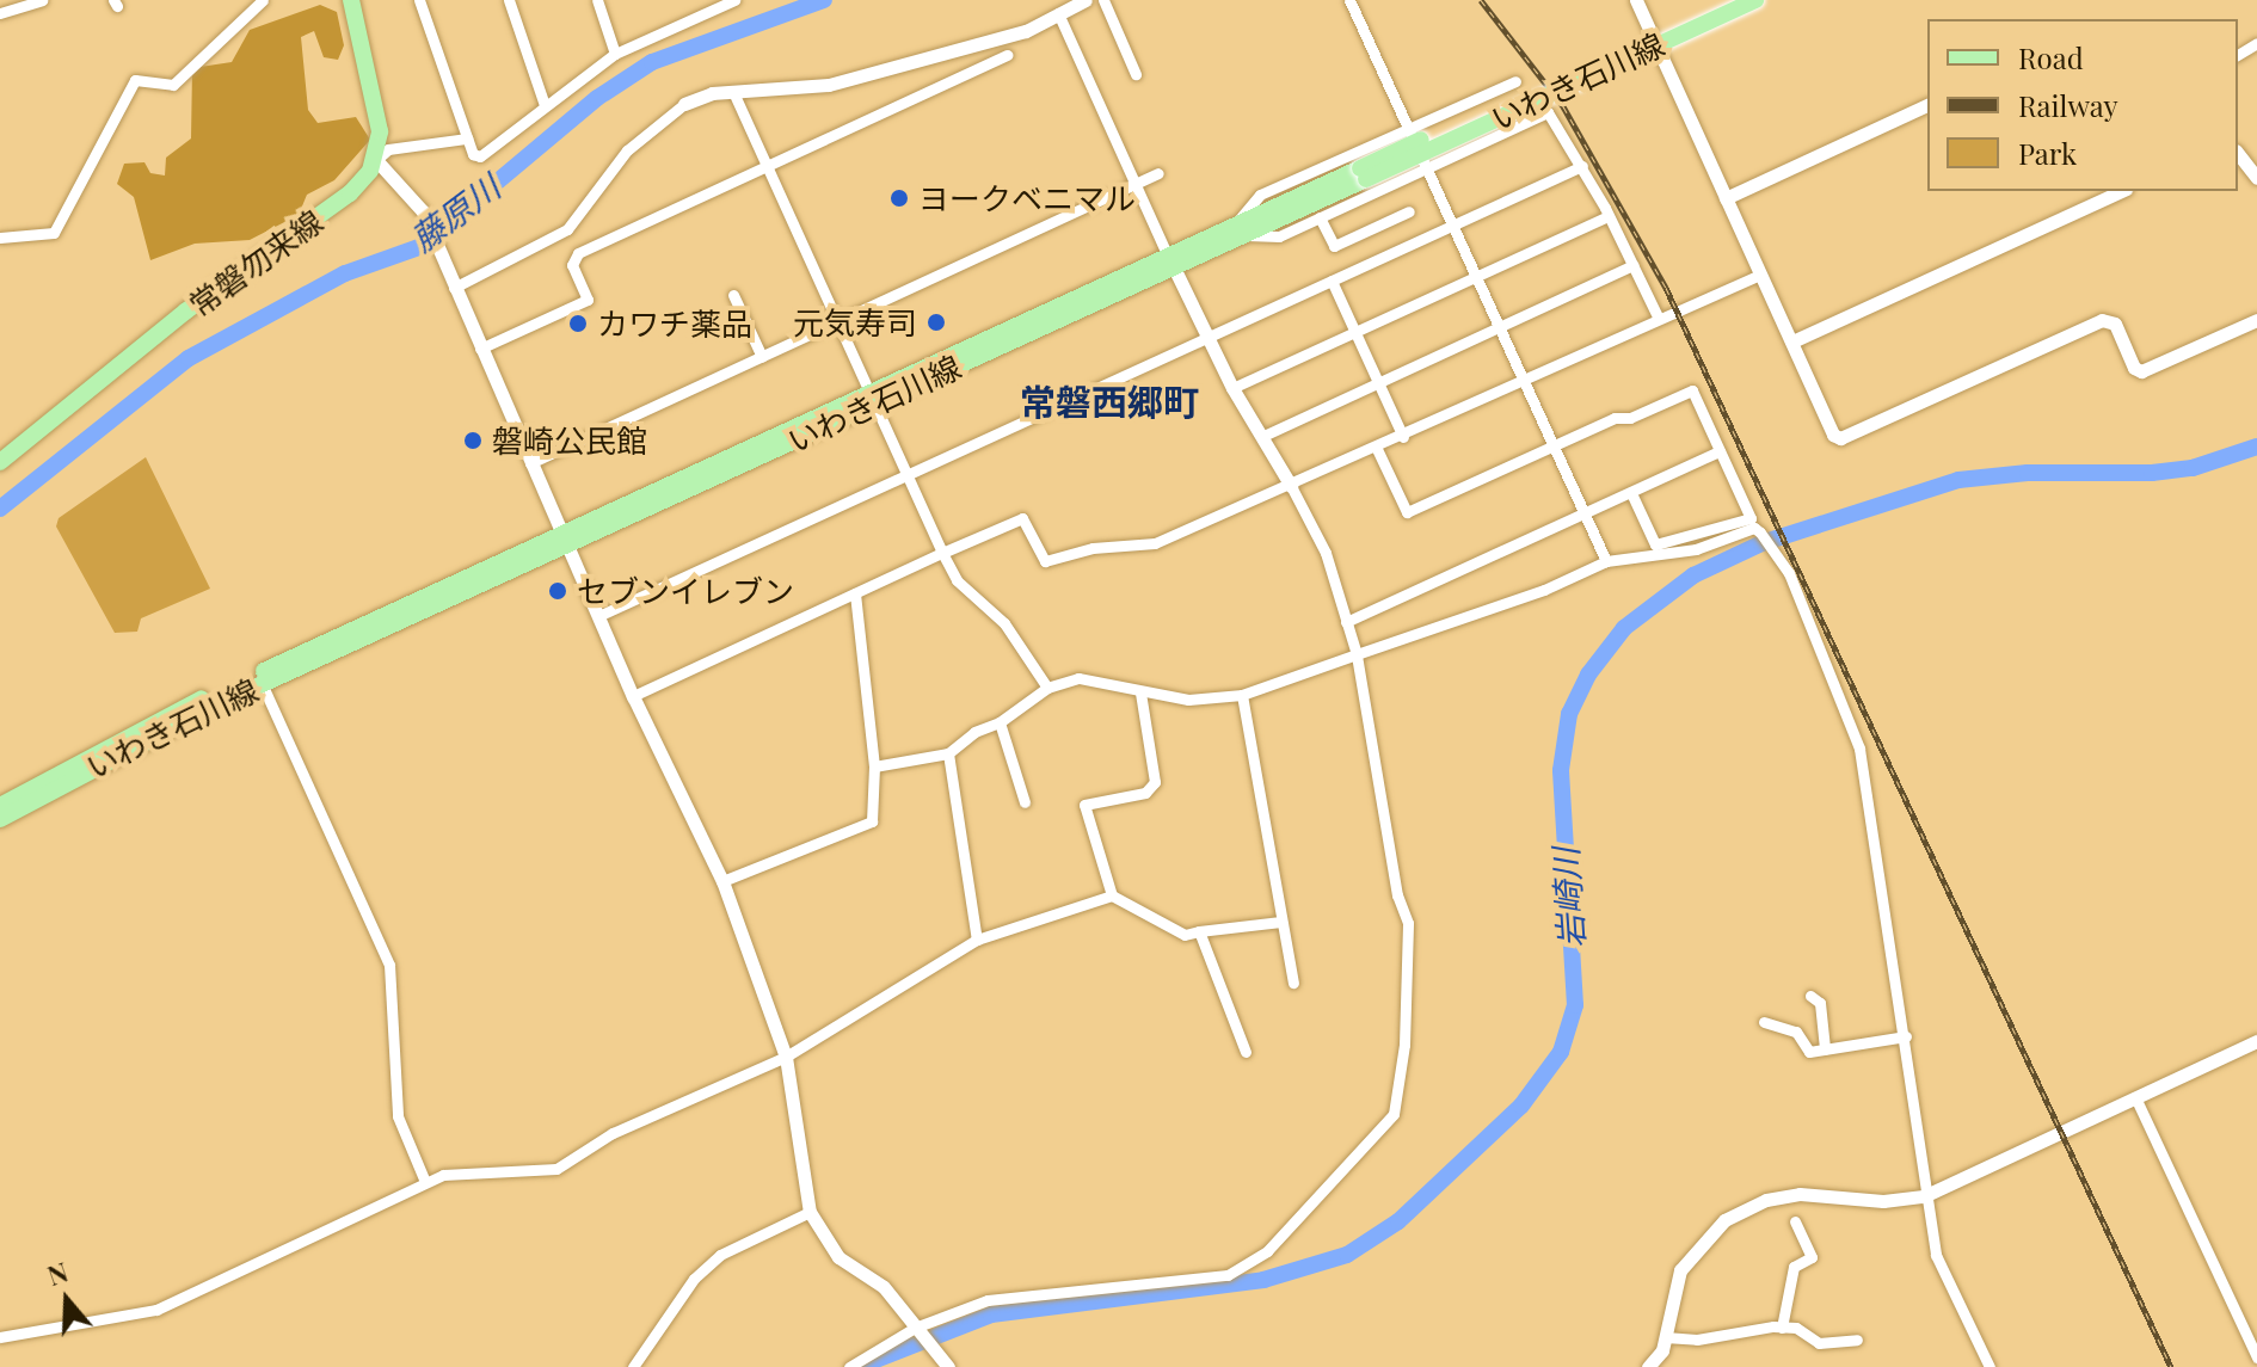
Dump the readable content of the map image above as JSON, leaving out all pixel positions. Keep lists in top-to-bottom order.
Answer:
{
  "streets": {
    "main road": ["いわき石川線", "常磐勿来線"]
  },
  "districts": ["常磐西郷町"],
  "water": ["藤原川", "岩崎川"],
  "places": [
    "ヨークベニマル",
    "元気寿司",
    "カワチ薬品",
    "磐崎公民館",
    "セブンイレブン"
  ],
  "legend": ["Road", "Railway", "Park"],
  "north": "top"
}
